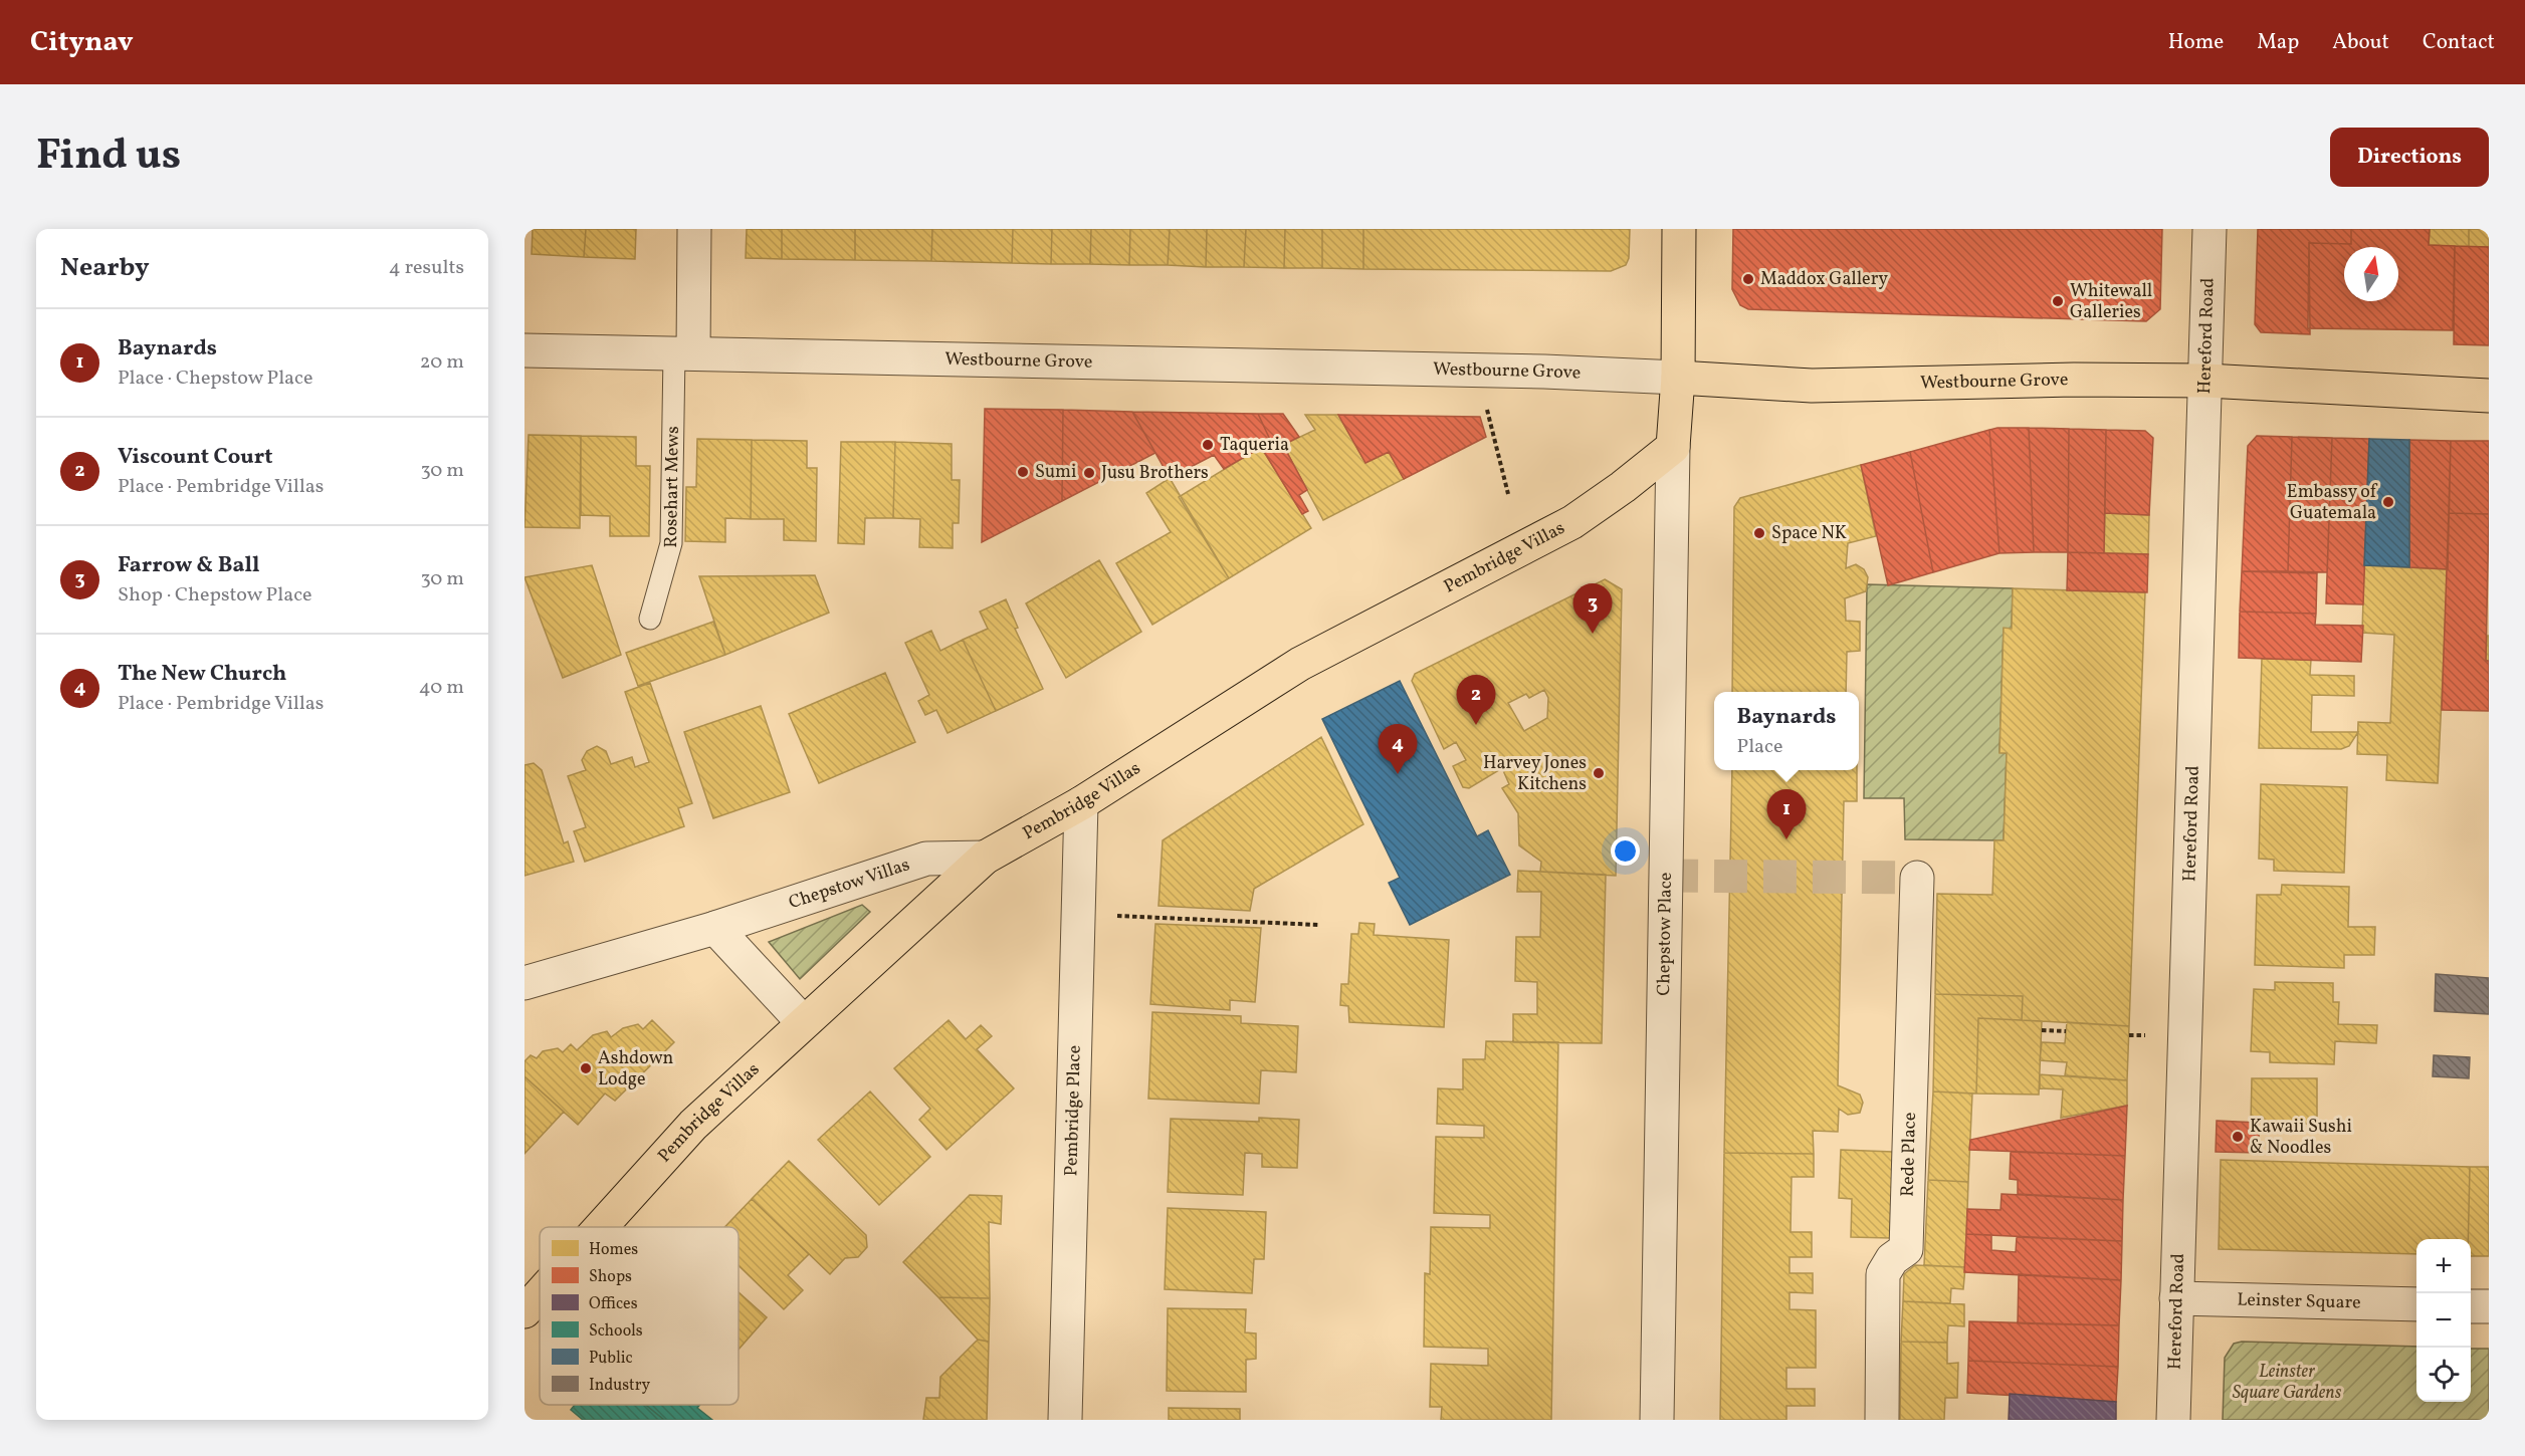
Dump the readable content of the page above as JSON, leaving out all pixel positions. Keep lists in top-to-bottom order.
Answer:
{
  "streets": {
    "main road": ["Westbourne Grove", "Pembridge Villas"],
    "street": [
      "Hereford Road",
      "Chepstow Villas",
      "Chepstow Place",
      "Pembridge Place",
      "Rede Place",
      "Leinster Square"
    ],
    "lane": ["Rosehart Mews"]
  },
  "crossings": [
    ["Hereford Road", "Westbourne Grove"],
    ["Hereford Road", "Leinster Square"],
    ["Westbourne Grove", "Rosehart Mews"],
    ["Pembridge Villas", "Chepstow Villas"],
    ["Pembridge Villas", "Chepstow Place"],
    ["Pembridge Villas", "Pembridge Place"]
  ],
  "parks": ["Leinster Square Gardens"],
  "places": [
    "Maddox Gallery",
    "Whitewall Galleries",
    "Taqueria",
    "Sumi",
    "Jusu Brothers",
    "Embassy of Guatemala",
    "Space NK",
    "Harvey Jones Kitchens",
    "Ashdown Lodge",
    "Kawaii Sushi & Noodles"
  ],
  "legend": [
    "Homes",
    "Shops",
    "Offices",
    "Schools",
    "Public",
    "Industry"
  ],
  "north": "top",
  "page": {
    "header": "Citynav",
    "nav": [
      "Home",
      "Map",
      "About",
      "Contact"
    ],
    "title": "Find us",
    "buttons": "Directions",
    "heading": ["Nearby", "4 results"],
    "list": [
      {
        "mark": "1",
        "name": "Baynards",
        "note": "Place · Chepstow Place",
        "value": "20 m"
      },
      {
        "mark": "2",
        "name": "Viscount Court",
        "note": "Place · Pembridge Villas",
        "value": "30 m"
      },
      {
        "mark": "3",
        "name": "Farrow & Ball",
        "note": "Shop · Chepstow Place",
        "value": "30 m"
      },
      {
        "mark": "4",
        "name": "The New Church",
        "note": "Place · Pembridge Villas",
        "value": "40 m"
      }
    ],
    "pins": [
      "3",
      "2",
      "4",
      "1"
    ],
    "popup": ["Baynards", "Place"],
    "map_buttons": ["+", "−"]
  }
}
